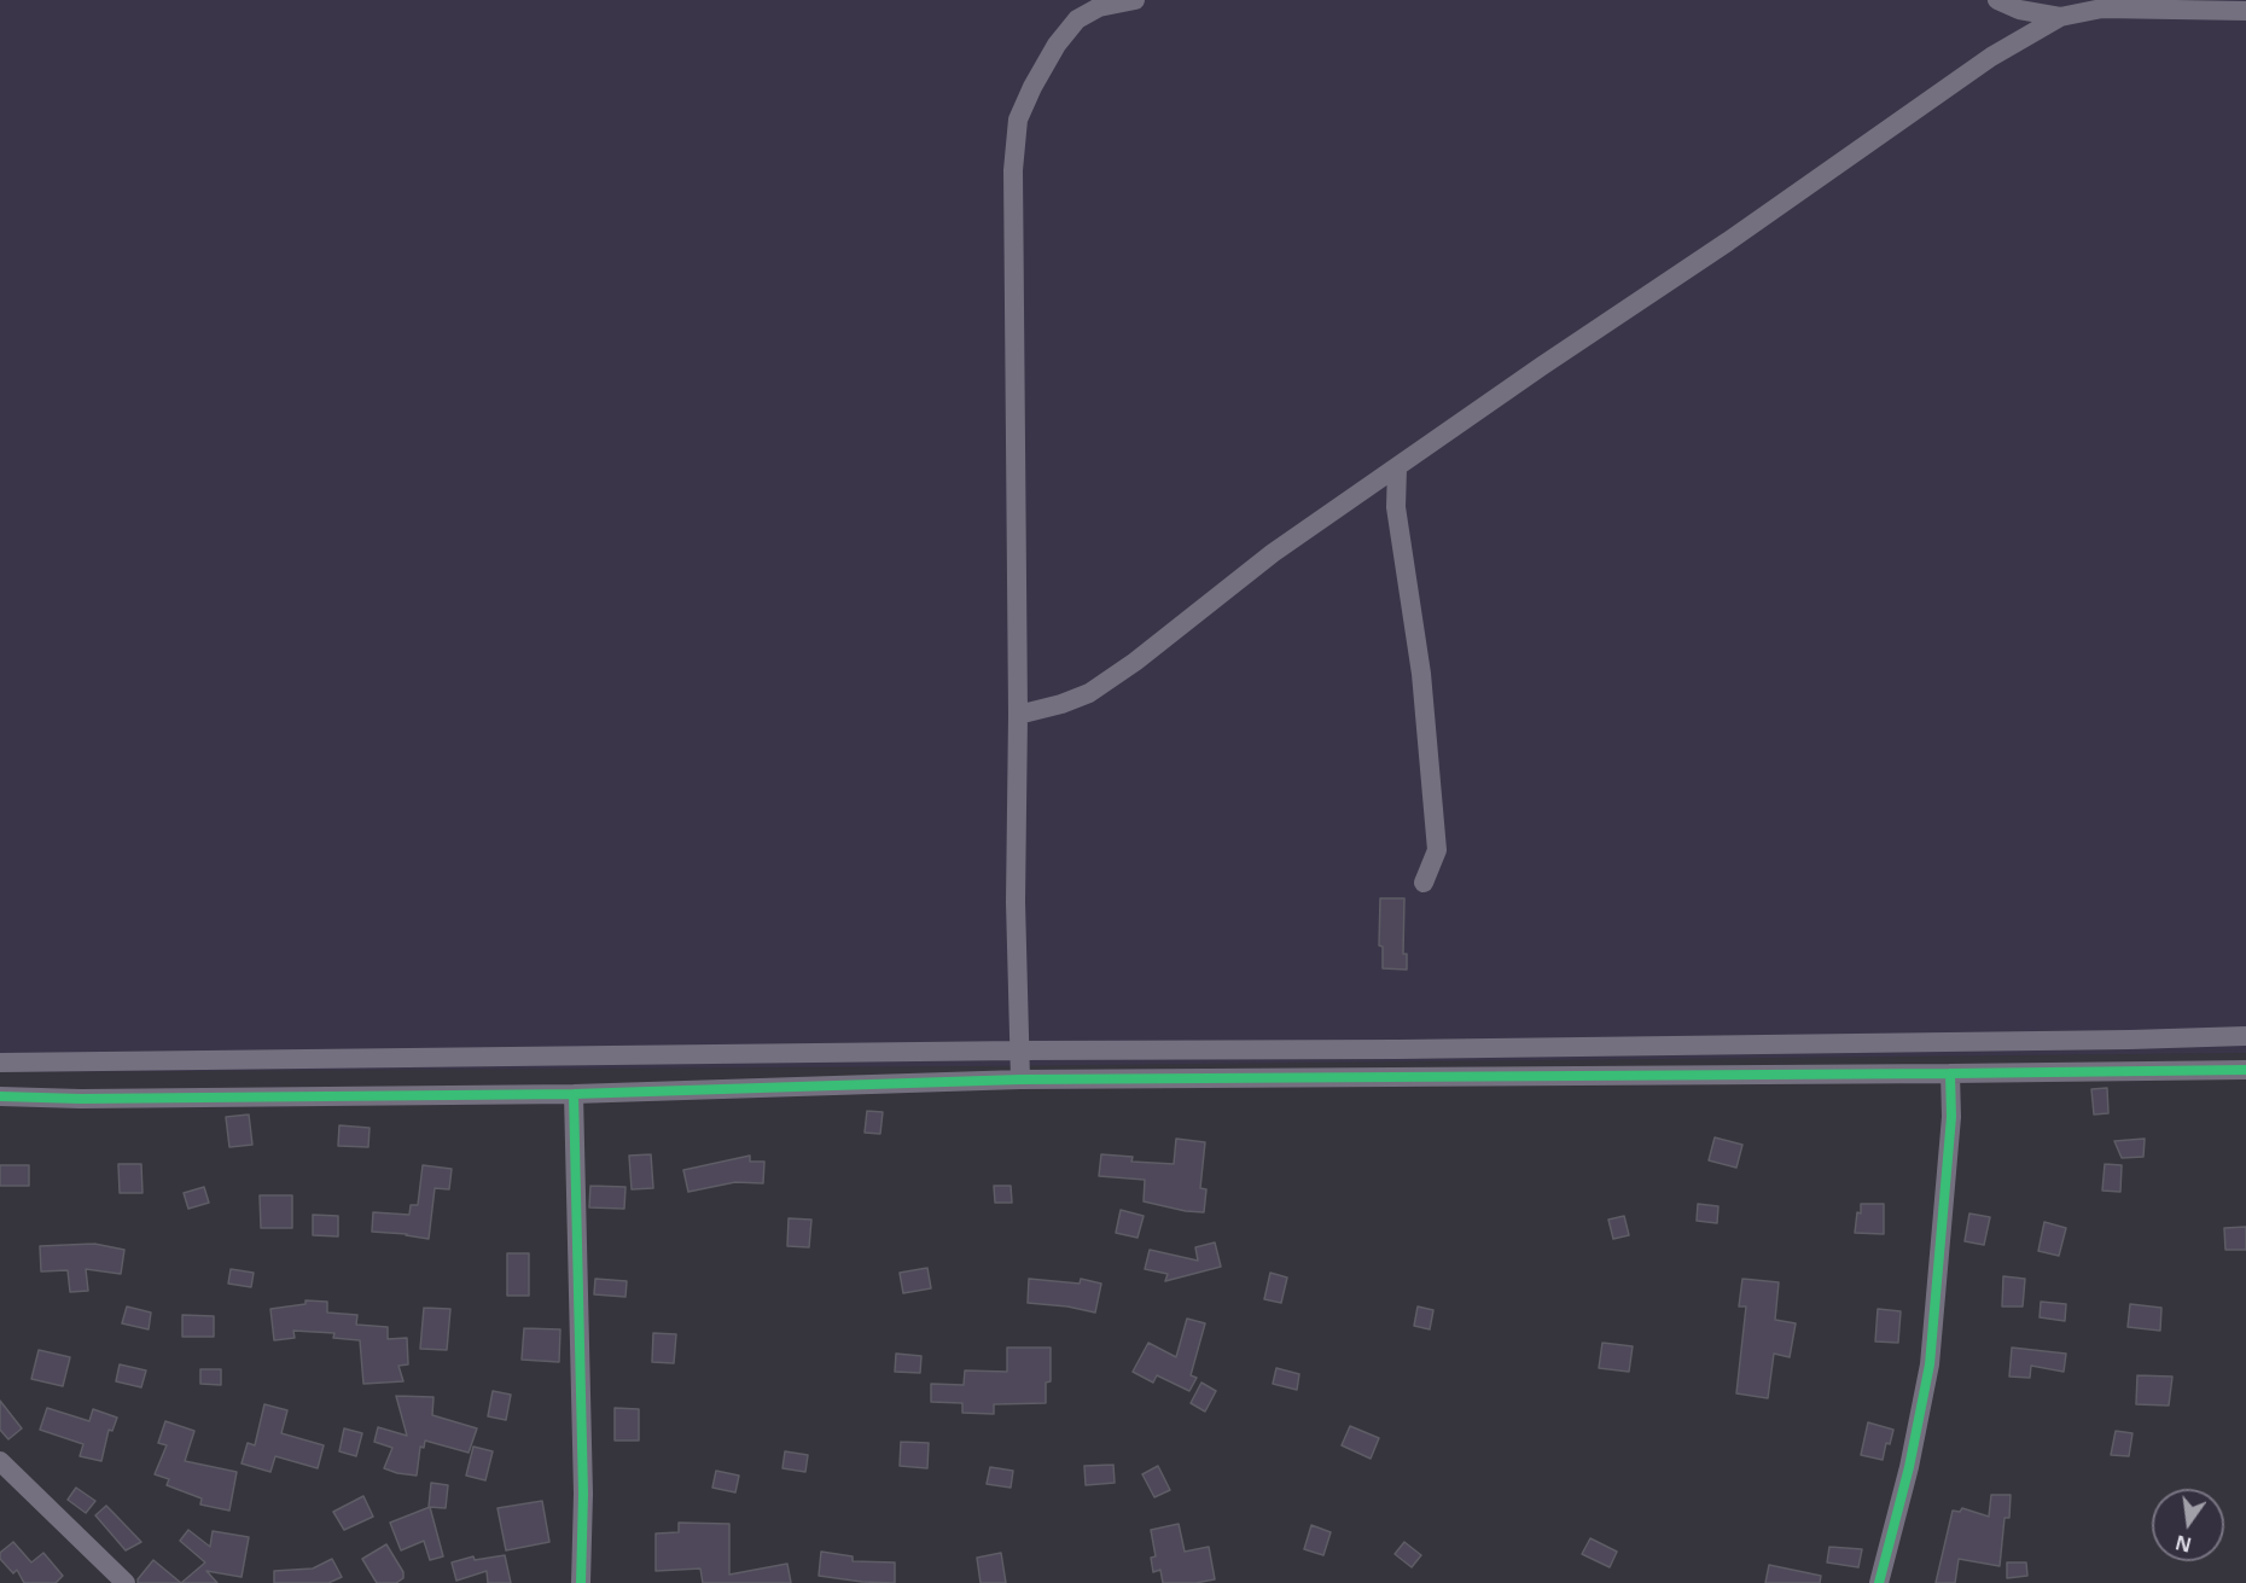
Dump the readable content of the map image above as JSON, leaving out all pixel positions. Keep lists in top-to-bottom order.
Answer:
{
  "north": "bottom"
}
